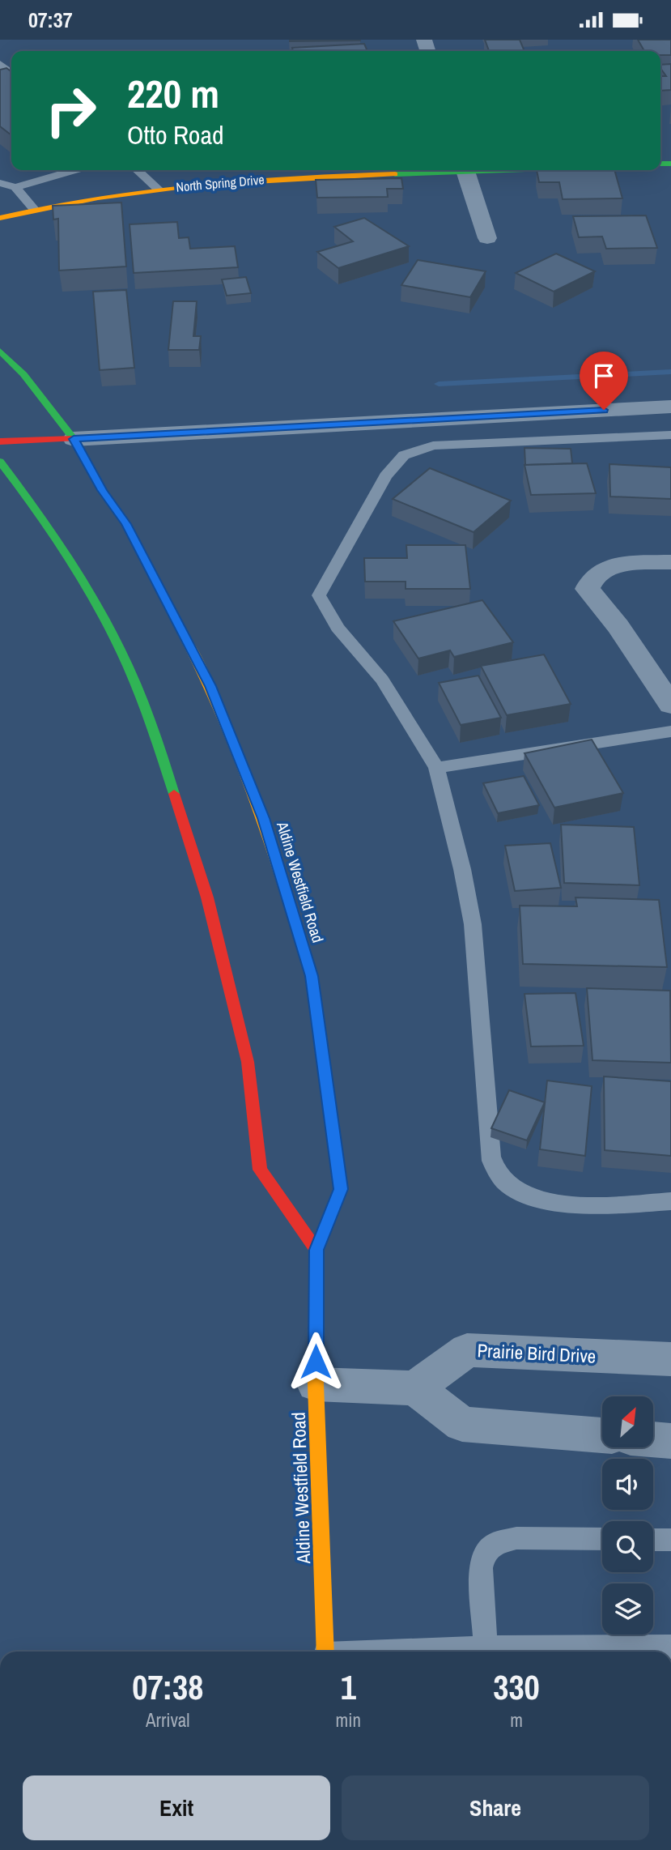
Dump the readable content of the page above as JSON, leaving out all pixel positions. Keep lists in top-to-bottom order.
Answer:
{
  "streets": {
    "main road": ["North Spring Drive", "Aldine Westfield Road"],
    "street": ["Prairie Bird Drive"]
  },
  "north": "top right",
  "page": {
    "status": "07:37",
    "turn": ["220 m", "Otto Road"],
    "eta": [
      "07:38",
      "Arrival",
      "1",
      "min",
      "330",
      "m"
    ],
    "buttons": ["Exit", "Share"]
  }
}
